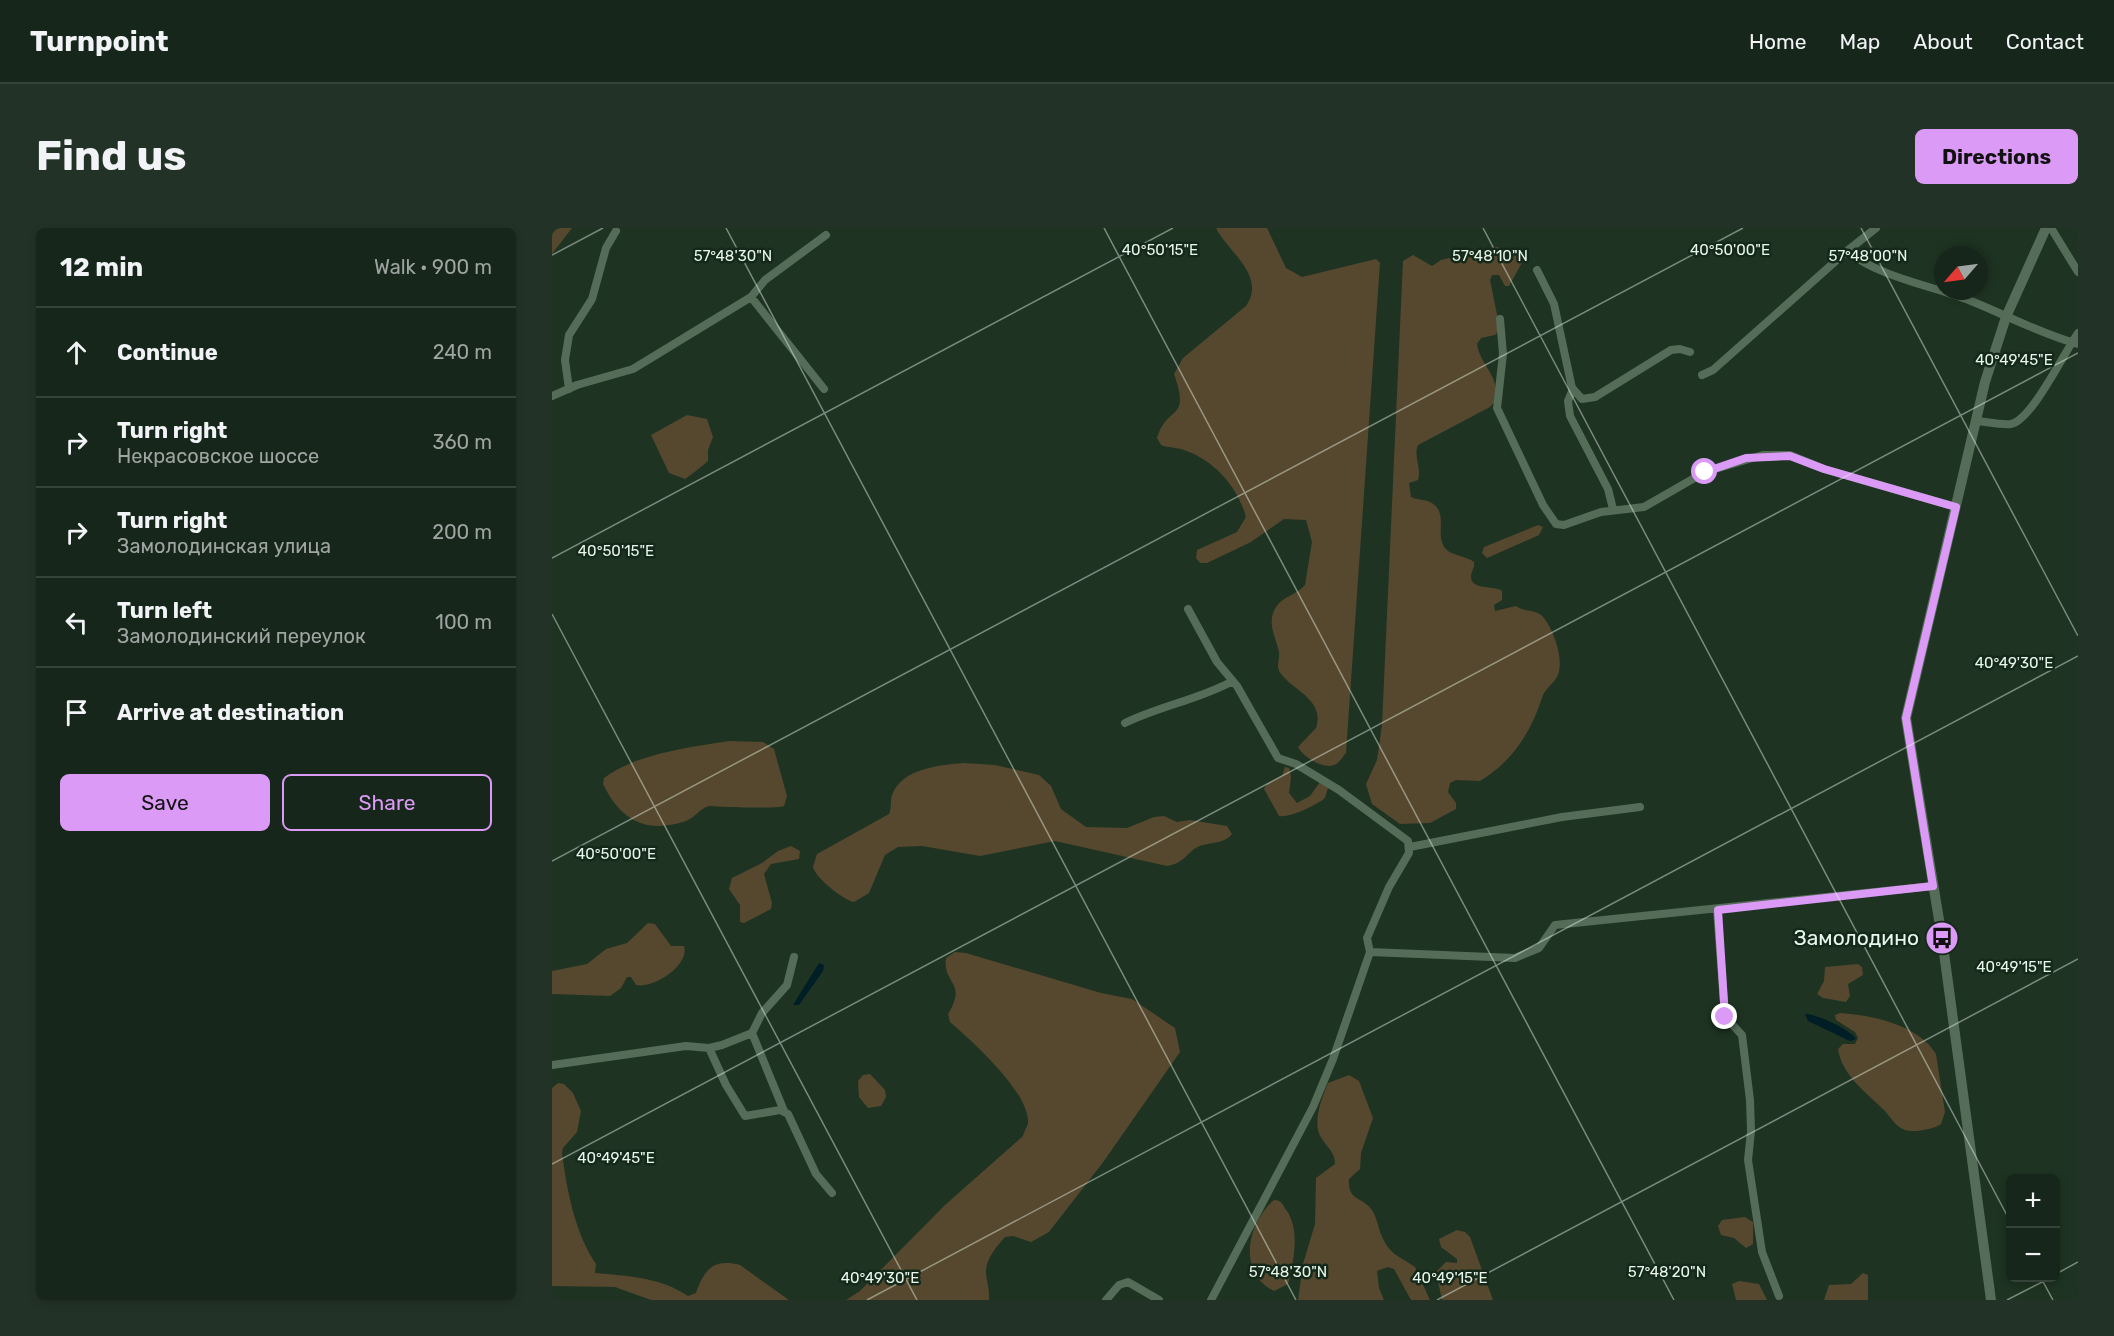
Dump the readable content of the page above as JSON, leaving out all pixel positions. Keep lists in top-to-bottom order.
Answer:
{
  "places": {
    "bus stop": ["Замолодино"]
  },
  "north": "bottom left",
  "page": {
    "header": "Turnpoint",
    "nav": [
      "Home",
      "Map",
      "About",
      "Contact"
    ],
    "buttons": [
      "Directions",
      ["Save", "Share"]
    ],
    "title": "Find us",
    "heading": ["12 min", "Walk · 900 m"],
    "list": [
      ["Continue", "240 m"],
      ["Turn right", "Некрасовское шоссе", "360 m"],
      ["Turn right", "Замолодинская улица", "200 m"],
      ["Turn left", "Замолодинский переулок", "100 m"],
      "Arrive at destination"
    ],
    "map_buttons": ["+", "−"]
  },
  "coordinates": [
    "40°50'15\"E",
    "40°50'00\"E",
    "57°48'30\"N",
    "57°48'10\"N",
    "57°48'00\"N",
    "40°49'45\"E",
    "40°49'30\"E",
    "40°49'15\"E",
    "57°48'20\"N"
  ]
}
